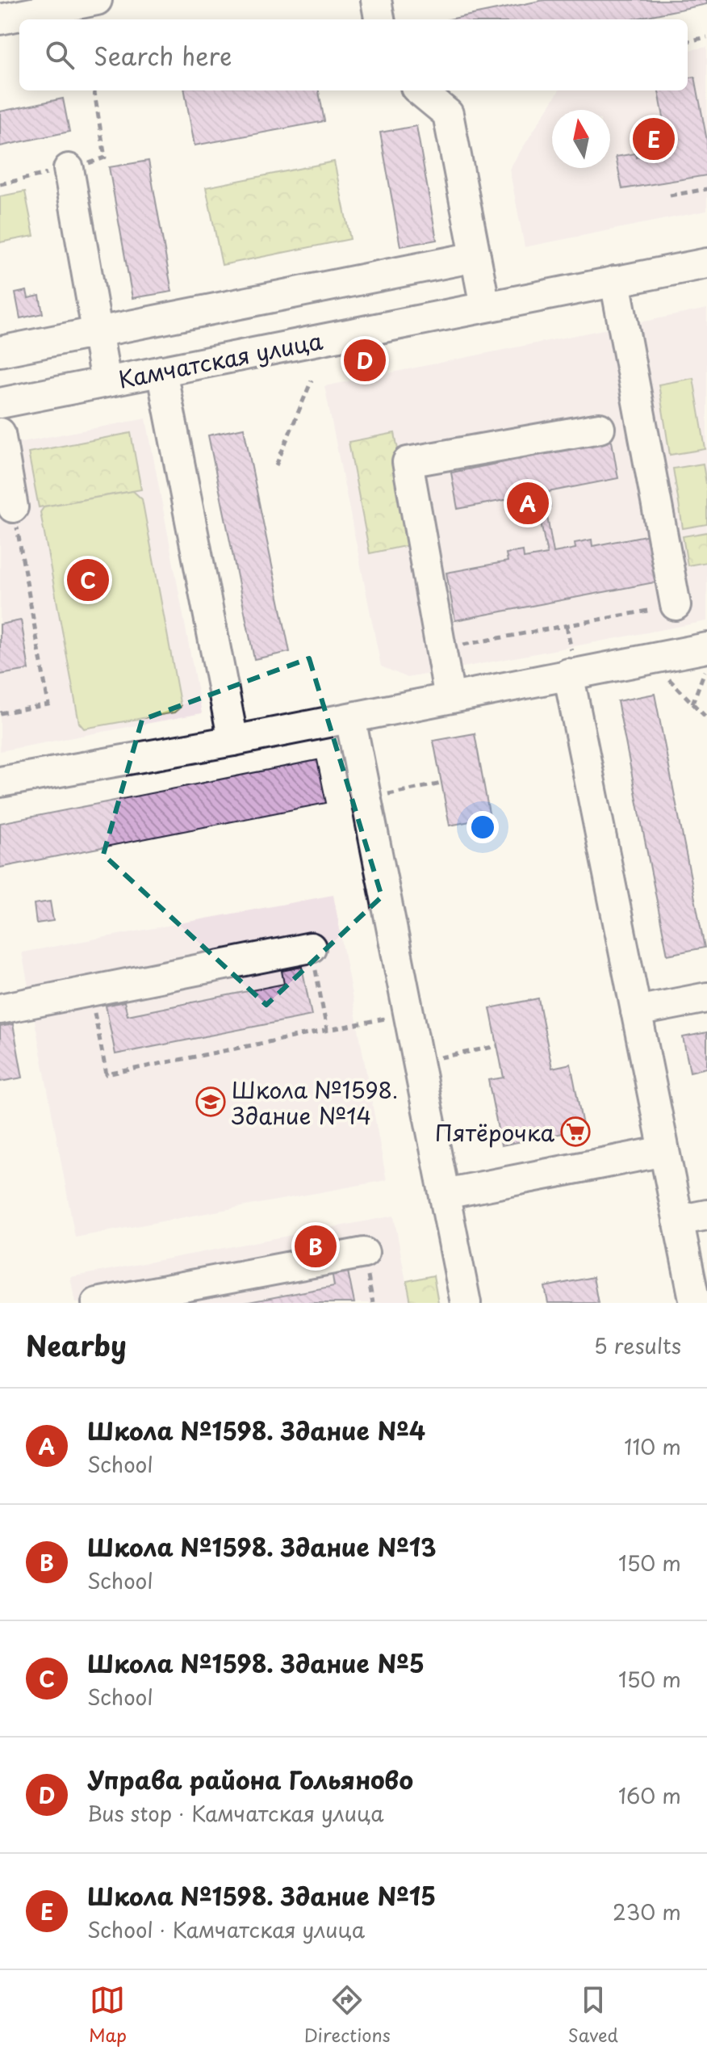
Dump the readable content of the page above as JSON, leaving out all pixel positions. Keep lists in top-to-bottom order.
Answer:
{
  "streets": {
    "street": ["Камчатская улица"]
  },
  "places": {
    "school or university": ["Школа №1598. Здание №14"],
    "supermarket": ["Пятёрочка"]
  },
  "north": "top",
  "page": {
    "search": "Search here",
    "pins": [
      "E",
      "D",
      "A",
      "C",
      "B"
    ],
    "heading": ["Nearby", "5 results"],
    "list": [
      {
        "mark": "A",
        "name": "Школа №1598. Здание №4",
        "note": "School",
        "value": "110 m"
      },
      {
        "mark": "B",
        "name": "Школа №1598. Здание №13",
        "note": "School",
        "value": "150 m"
      },
      {
        "mark": "C",
        "name": "Школа №1598. Здание №5",
        "note": "School",
        "value": "150 m"
      },
      {
        "mark": "D",
        "name": "Управа района Гольяново",
        "note": "Bus stop · Камчатская улица",
        "value": "160 m"
      },
      {
        "mark": "E",
        "name": "Школа №1598. Здание №15",
        "note": "School · Камчатская улица",
        "value": "230 m"
      }
    ],
    "nav": ["Map", "Directions", "Saved"]
  }
}
